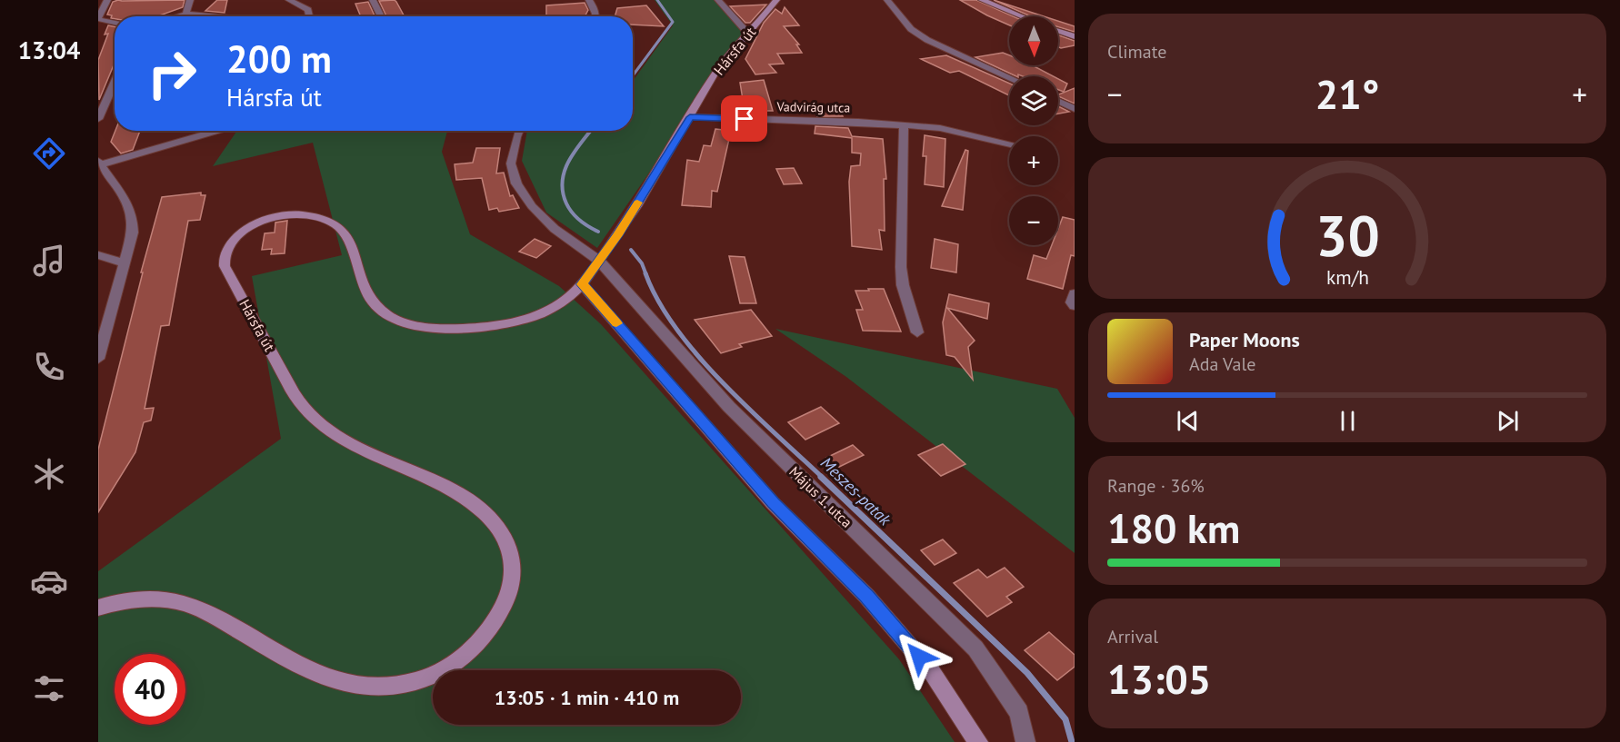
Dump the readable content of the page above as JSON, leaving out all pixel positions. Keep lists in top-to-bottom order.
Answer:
{
  "streets": {
    "street": ["Hársfa út", "Vadvirág utca", "Május 1. utca"]
  },
  "crossings": [
    ["Hársfa út", "Vadvirág utca"],
    ["Hársfa út", "Május 1. utca"]
  ],
  "water": ["Meszes-patak"],
  "north": "bottom",
  "page": {
    "tabs": "13:04",
    "tile": [
      "Climate",
      ["Range · 36%", "180 km"],
      ["Arrival", "13:05"]
    ],
    "map_buttons": ["+", "−"],
    "turn": ["200 m", "Hársfa út"],
    "heat": ["−", "21°", "+"],
    "song": ["Paper Moons", "Ada Vale"],
    "limit": "40",
    "trip": "13:05 · 1 min · 410 m",
    "gauge": ["30", "km/h"]
  }
}
